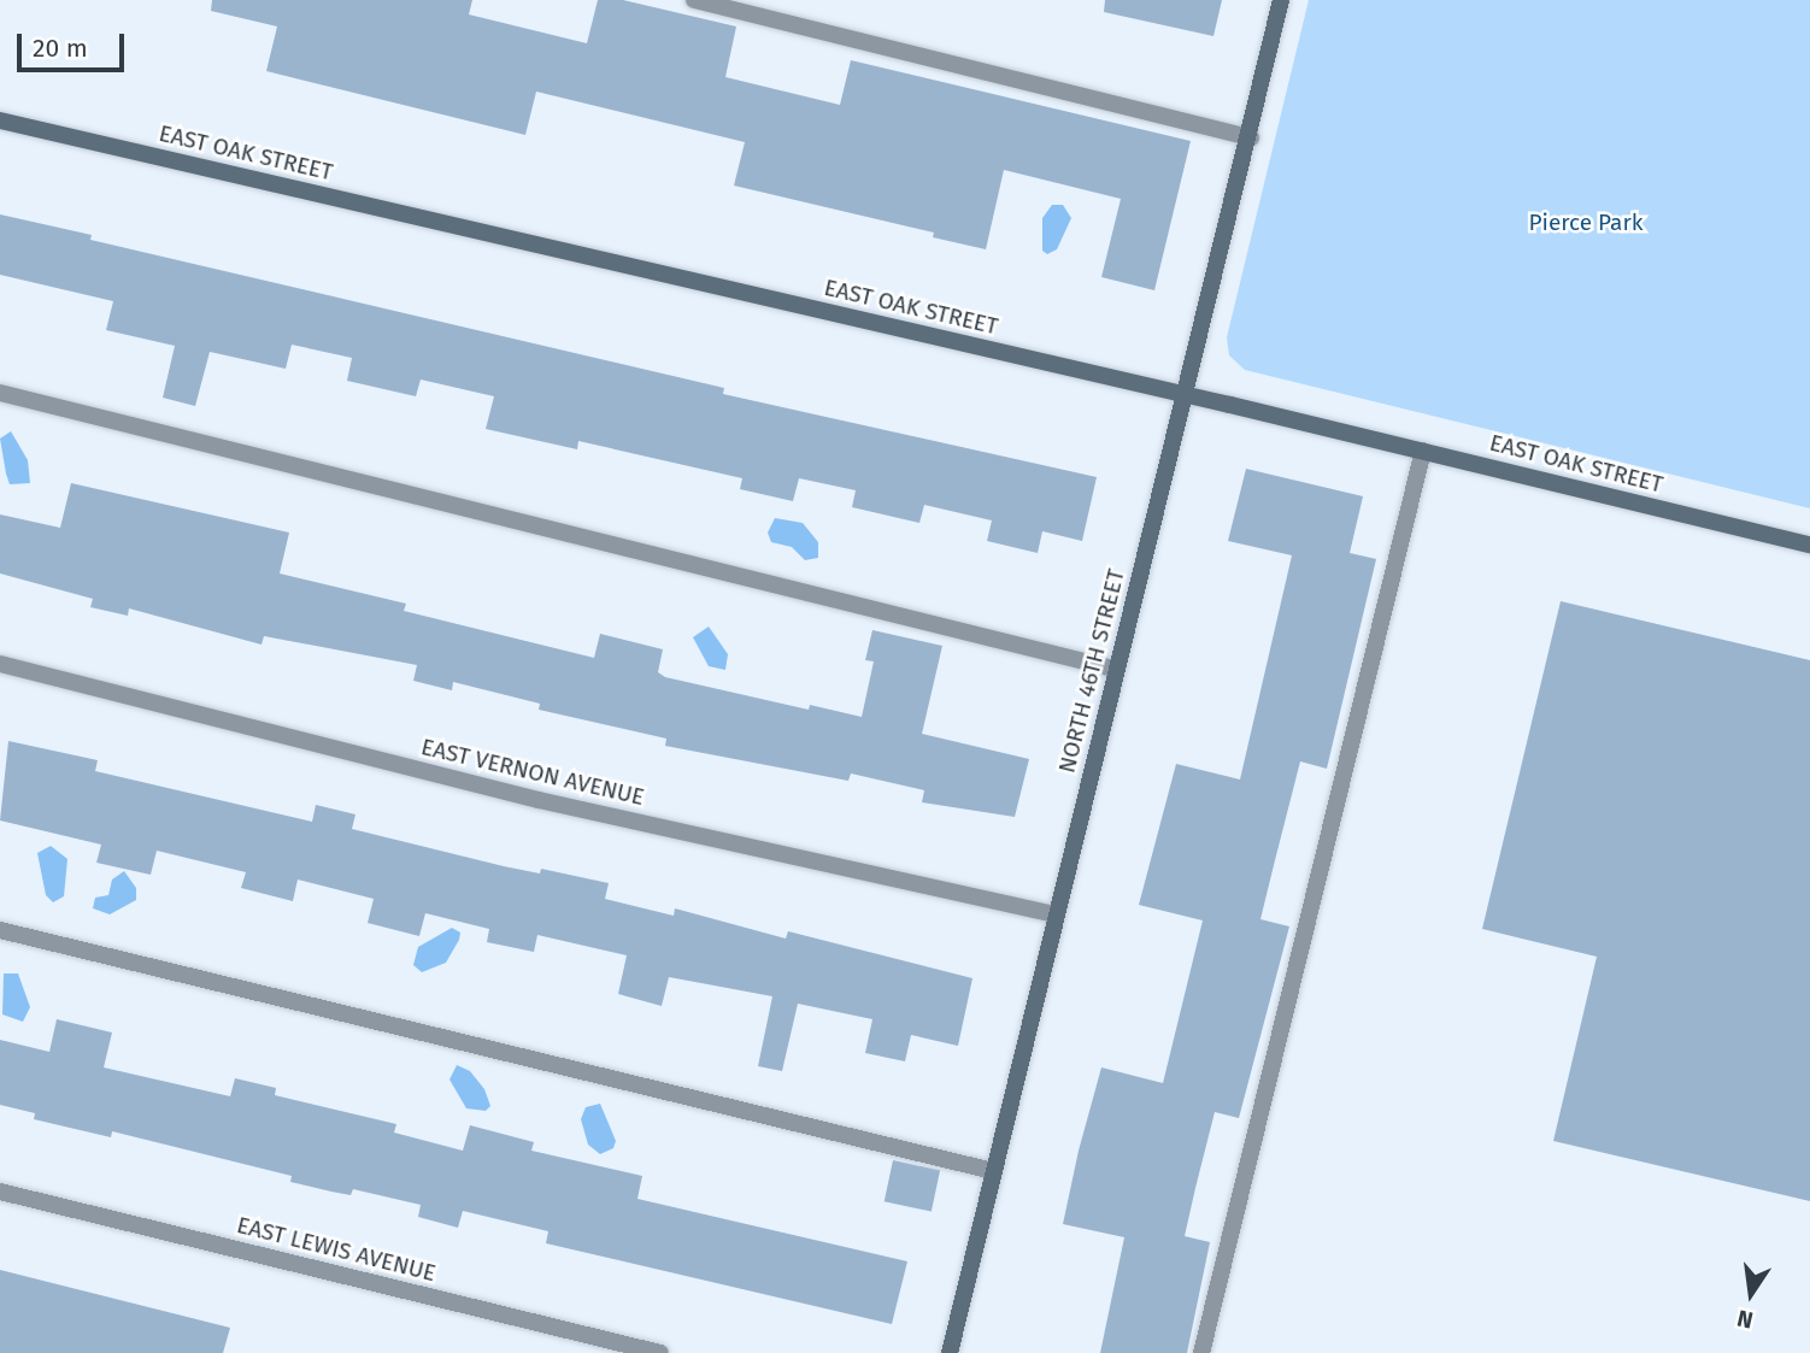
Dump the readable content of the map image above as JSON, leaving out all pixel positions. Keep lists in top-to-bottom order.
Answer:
{
  "streets": {
    "street": [
      "EAST OAK STREET",
      "NORTH 46TH STREET",
      "EAST VERNON AVENUE",
      "EAST LEWIS AVENUE"
    ]
  },
  "crossings": [
    ["EAST OAK STREET", "NORTH 46TH STREET"],
    ["NORTH 46TH STREET", "EAST VERNON AVENUE"]
  ],
  "parks": ["Pierce Park"],
  "scale_bar": "20 m",
  "north": "bottom"
}
